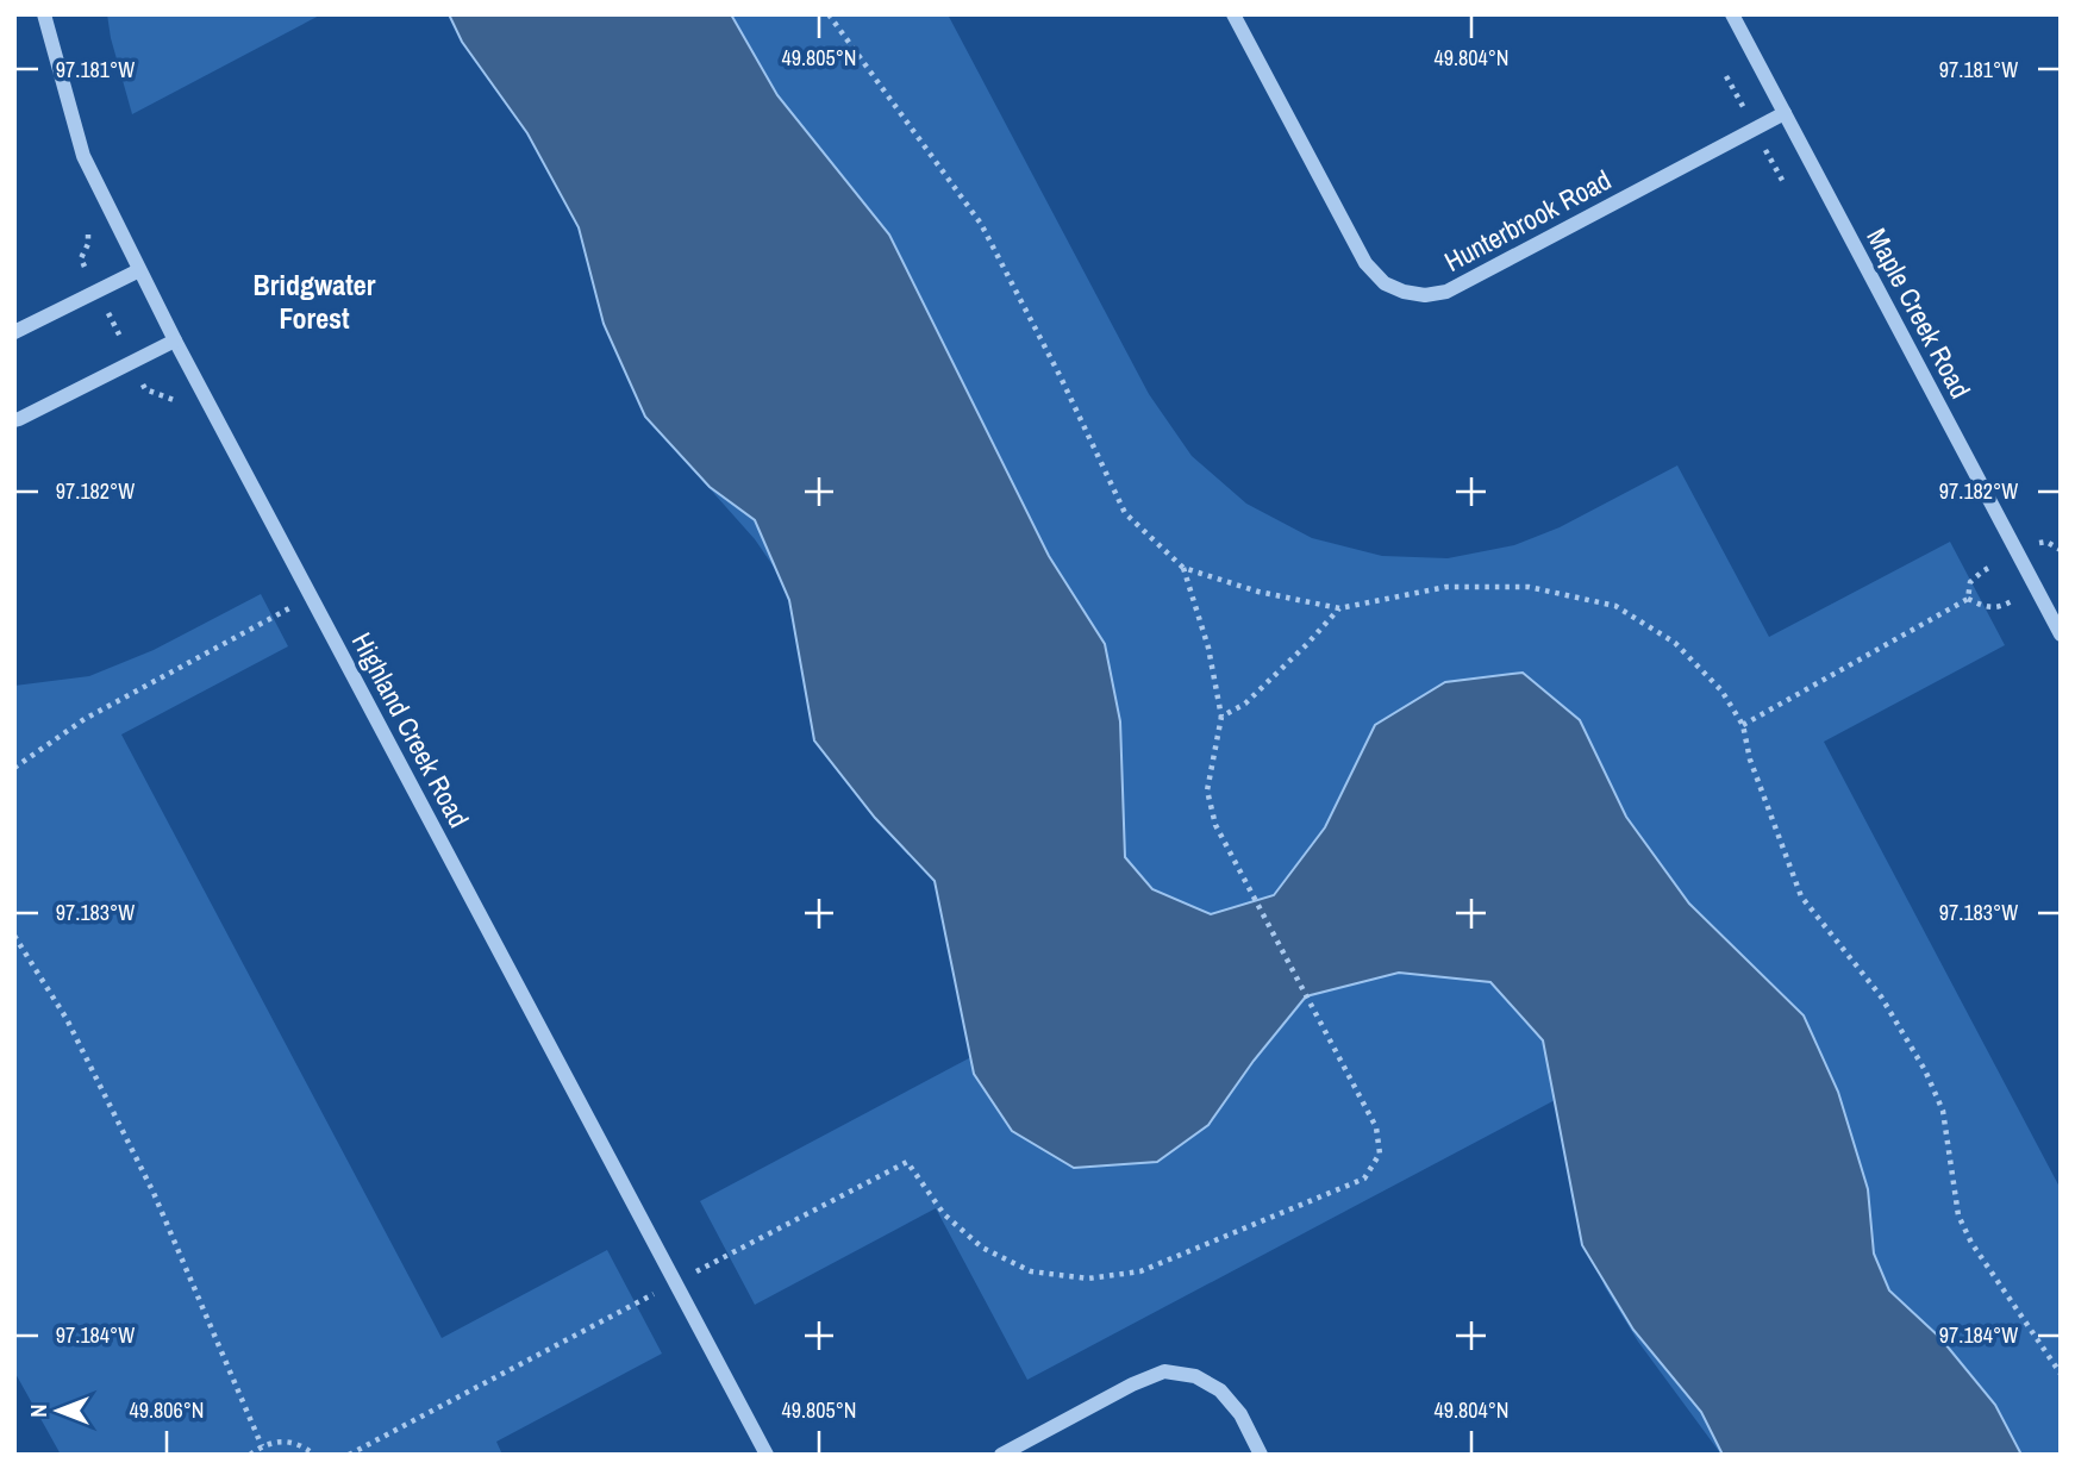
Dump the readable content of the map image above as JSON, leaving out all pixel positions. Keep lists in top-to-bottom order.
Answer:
{
  "streets": {
    "street": ["Hunterbrook Road", "Maple Creek Road", "Highland Creek Road"]
  },
  "crossings": [
    ["Hunterbrook Road", "Maple Creek Road"]
  ],
  "districts": ["Bridgwater Forest"],
  "north": "left",
  "coordinates": [
    "49.805°N",
    "49.804°N",
    "97.181°W",
    "97.182°W",
    "97.183°W",
    "97.184°W",
    "49.806°N"
  ]
}
